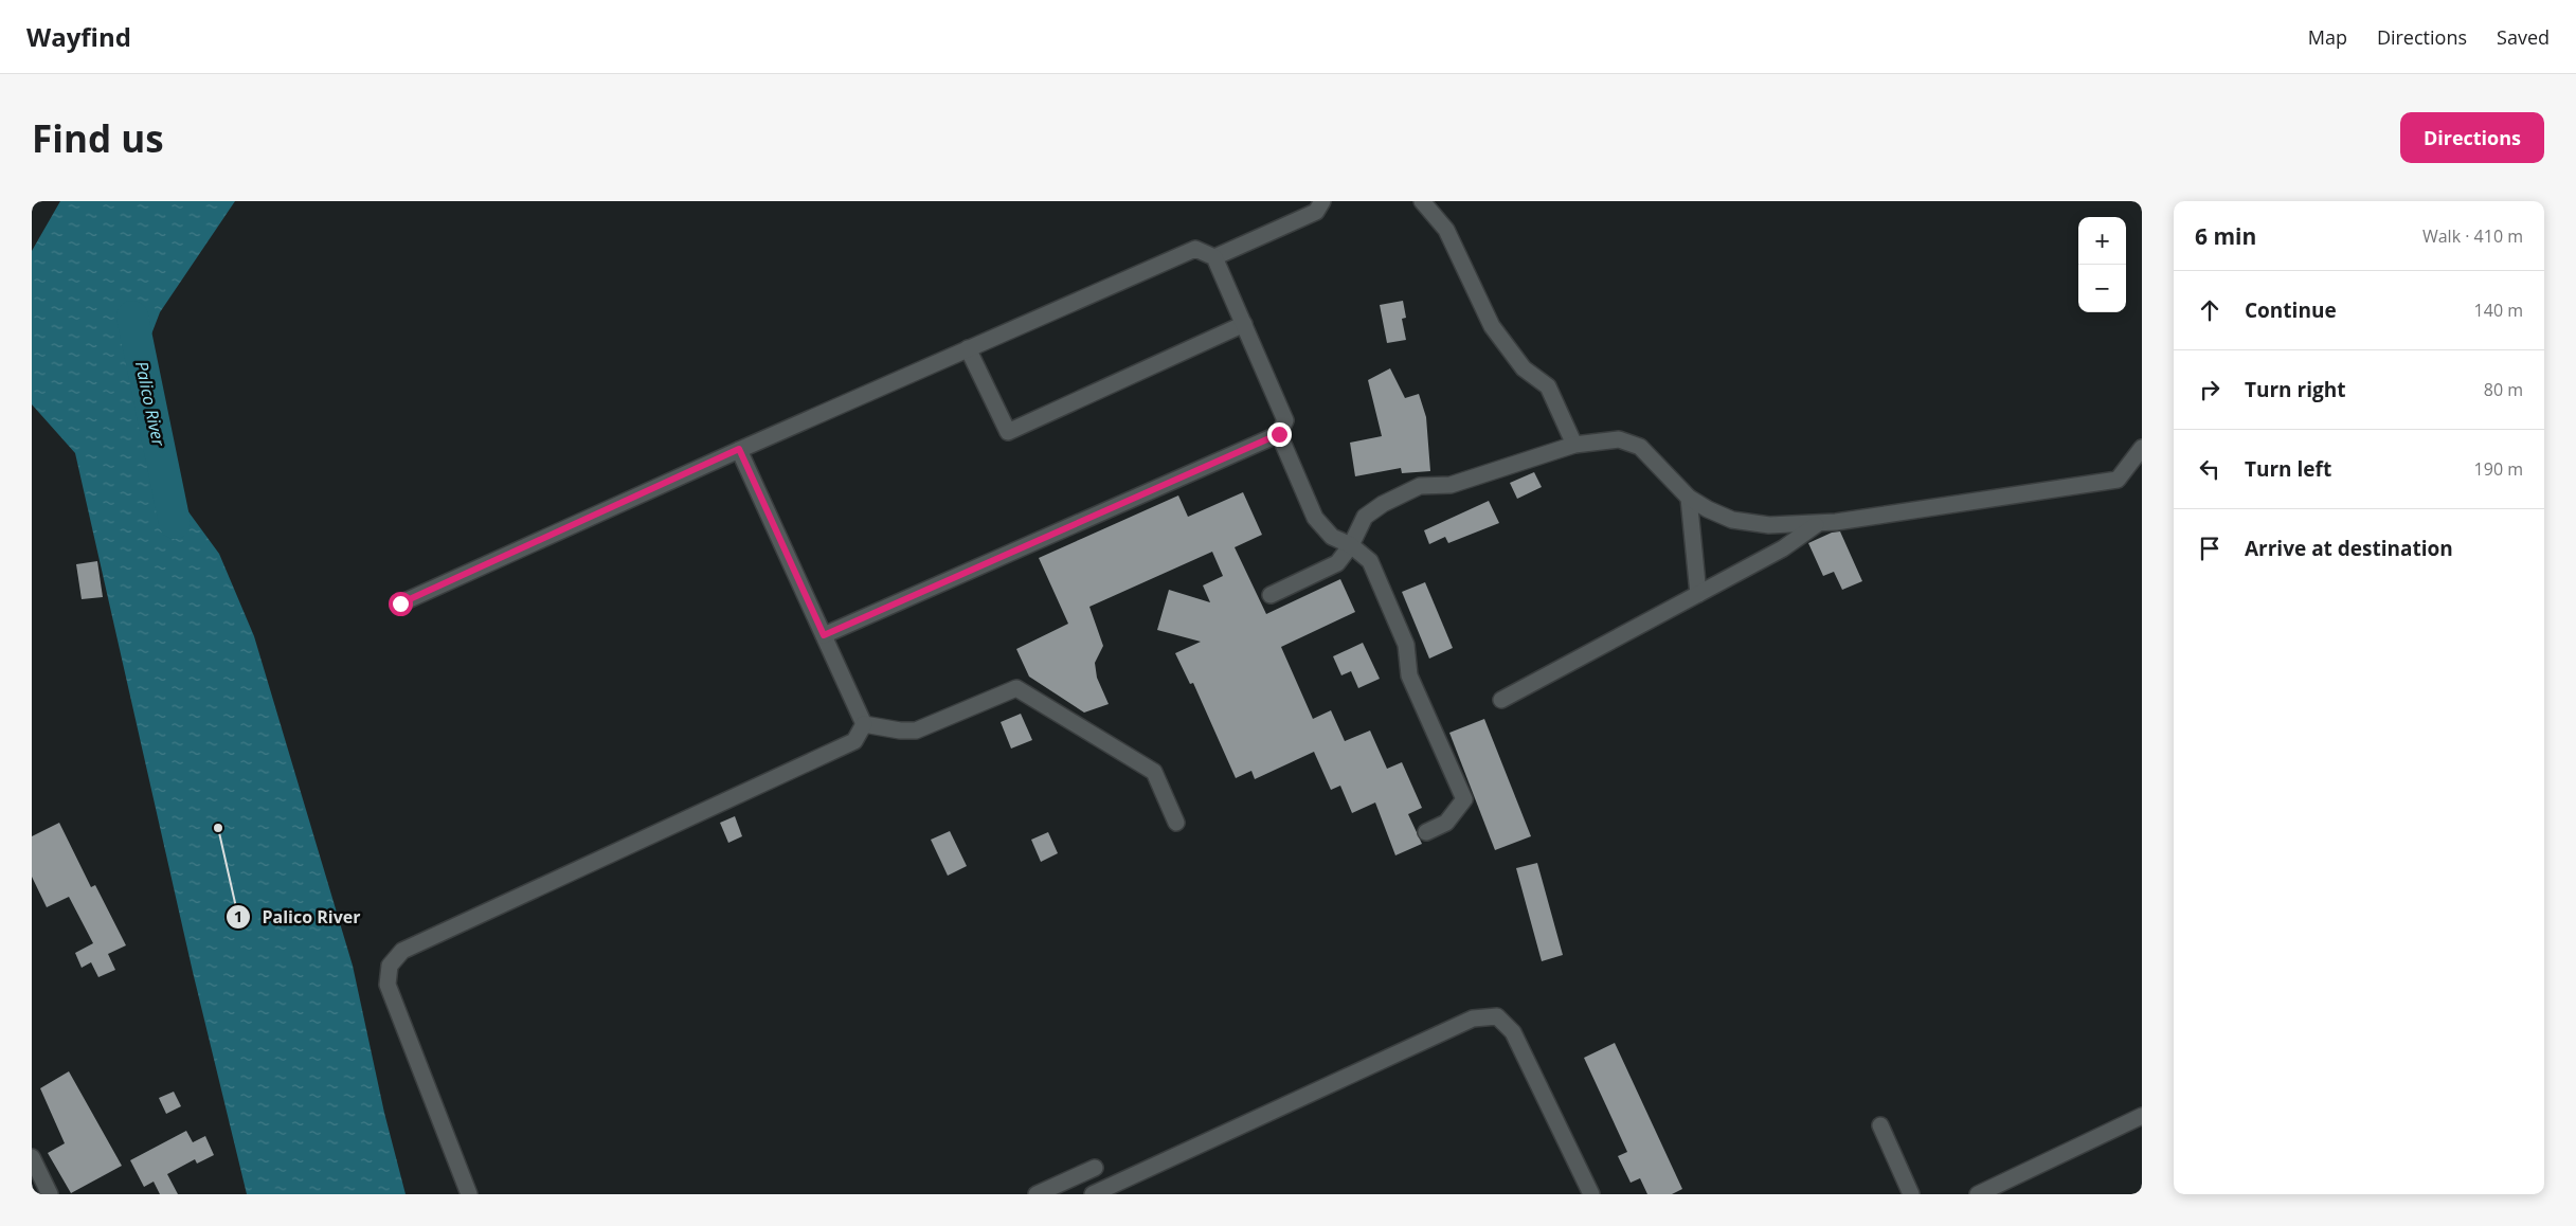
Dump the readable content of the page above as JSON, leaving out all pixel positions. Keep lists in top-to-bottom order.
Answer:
{
  "water": ["Palico River"],
  "places": ["Palico River"],
  "page": {
    "header": "Wayfind",
    "nav": ["Map", "Directions", "Saved"],
    "buttons": "Directions",
    "title": "Find us",
    "heading": ["6 min", "Walk · 410 m"],
    "map_buttons": ["+", "−"],
    "list": [
      ["Continue", "140 m"],
      ["Turn right", "80 m"],
      ["Turn left", "190 m"],
      "Arrive at destination"
    ]
  }
}
